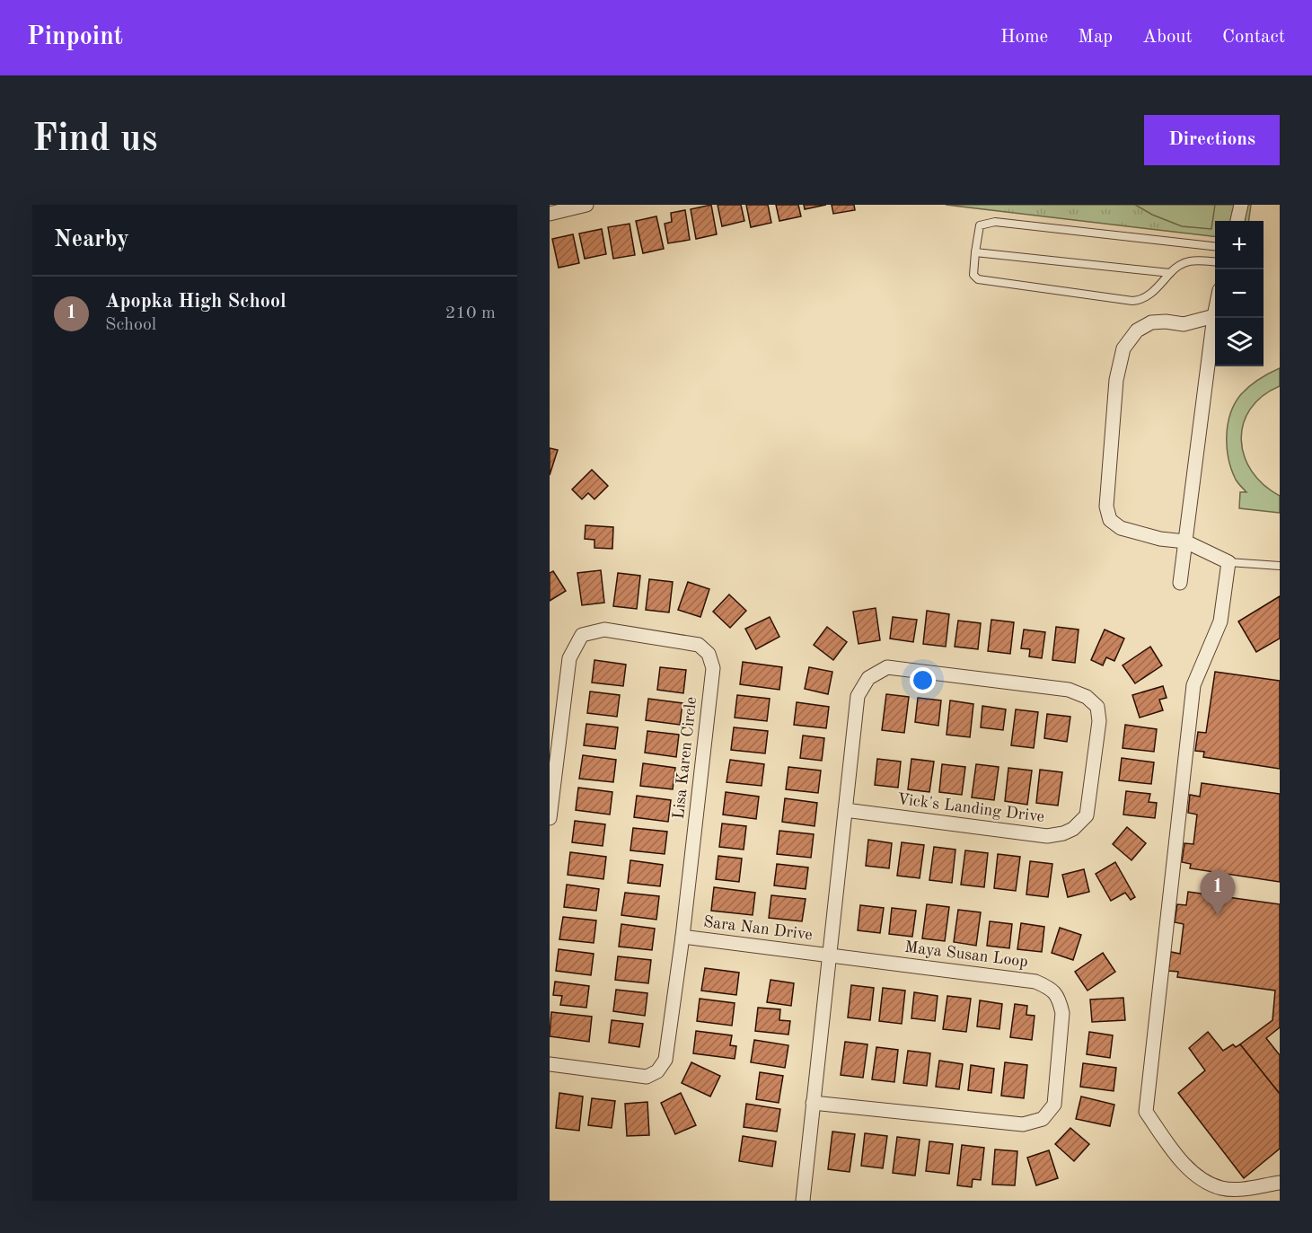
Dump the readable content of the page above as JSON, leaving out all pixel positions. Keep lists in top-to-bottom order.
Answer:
{
  "streets": {
    "street": [
      "Lisa Karen Circle",
      "Vick's Landing Drive",
      "Sara Nan Drive",
      "Maya Susan Loop"
    ]
  },
  "crossings": [
    ["Lisa Karen Circle", "Sara Nan Drive"],
    ["Vick's Landing Drive", "Sara Nan Drive"],
    ["Vick's Landing Drive", "Maya Susan Loop"],
    ["Sara Nan Drive", "Maya Susan Loop"]
  ],
  "page": {
    "header": "Pinpoint",
    "nav": [
      "Home",
      "Map",
      "About",
      "Contact"
    ],
    "buttons": "Directions",
    "title": "Find us",
    "heading": "Nearby",
    "map_buttons": ["+", "−"],
    "list": [
      {
        "mark": "1",
        "name": "Apopka High School",
        "note": "School",
        "value": "210 m"
      }
    ],
    "pins": "1"
  }
}
